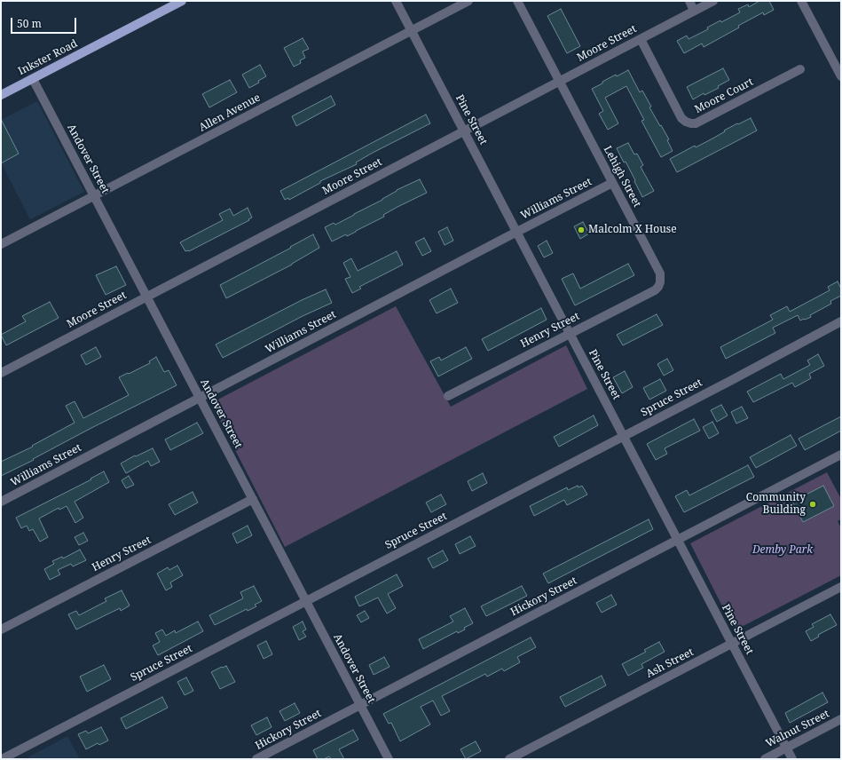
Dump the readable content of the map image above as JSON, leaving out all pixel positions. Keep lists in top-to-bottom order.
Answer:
{
  "streets": {
    "main road": ["Inkster Road"],
    "street": [
      "Moore Street",
      "Moore Court",
      "Allen Avenue",
      "Pine Street",
      "Andover Street",
      "Lehigh Street",
      "Williams Street",
      "Henry Street",
      "Spruce Street",
      "Hickory Street",
      "Ash Street",
      "Walnut Street"
    ]
  },
  "crossings": [
    ["Moore Street", "Moore Court"],
    ["Moore Street", "Pine Street"],
    ["Moore Street", "Andover Street"],
    ["Moore Street", "Lehigh Street"],
    ["Inkster Road", "Andover Street"],
    ["Allen Avenue", "Pine Street"],
    ["Allen Avenue", "Andover Street"],
    ["Pine Street", "Williams Street"],
    ["Pine Street", "Henry Street"],
    ["Pine Street", "Spruce Street"],
    ["Pine Street", "Hickory Street"],
    ["Pine Street", "Ash Street"],
    ["Pine Street", "Walnut Street"],
    ["Andover Street", "Williams Street"],
    ["Andover Street", "Henry Street"],
    ["Andover Street", "Spruce Street"],
    ["Andover Street", "Hickory Street"],
    ["Lehigh Street", "Williams Street"],
    ["Lehigh Street", "Henry Street"]
  ],
  "parks": ["Demby Park"],
  "places": ["Malcolm X House", "Community Building"],
  "scale_bar": "50 m"
}
